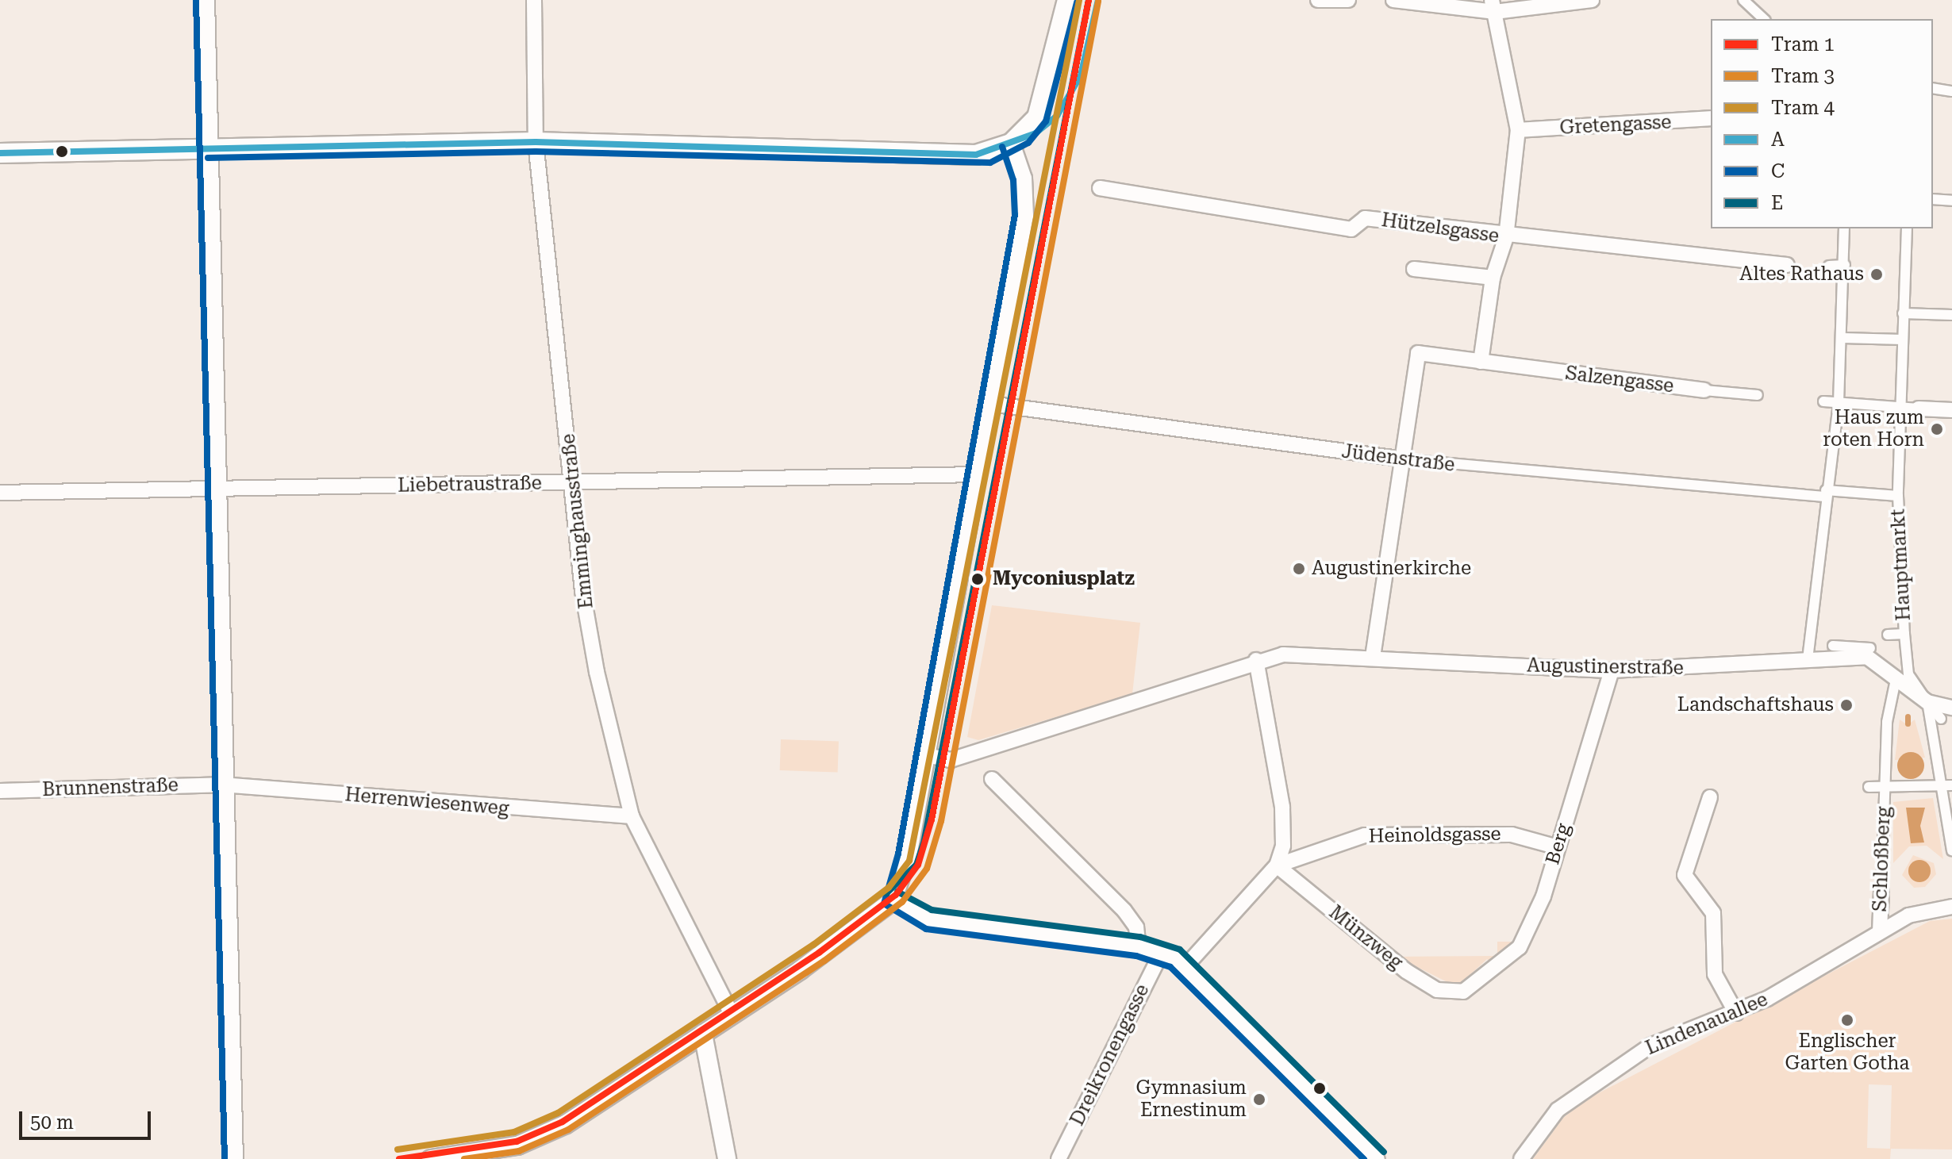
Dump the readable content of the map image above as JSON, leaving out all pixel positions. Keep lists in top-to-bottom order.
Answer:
{
  "streets": {
    "street": [
      "Gretengasse",
      "Hützelsgasse",
      "Salzengasse",
      "Jüdenstraße",
      "Liebetraustraße",
      "Emminghausstraße",
      "Hauptmarkt",
      "Augustinerstraße",
      "Brunnenstraße",
      "Herrenwiesenweg",
      "Heinoldsgasse",
      "Berg",
      "Schloßberg",
      "Münzweg",
      "Lindenauallee",
      "Dreikronengasse"
    ]
  },
  "crossings": [
    ["Salzengasse", "Jüdenstraße"],
    ["Jüdenstraße", "Hauptmarkt"],
    ["Liebetraustraße", "Emminghausstraße"],
    ["Emminghausstraße", "Herrenwiesenweg"],
    ["Hauptmarkt", "Augustinerstraße"],
    ["Hauptmarkt", "Schloßberg"],
    ["Augustinerstraße", "Berg"],
    ["Augustinerstraße", "Schloßberg"],
    ["Brunnenstraße", "Herrenwiesenweg"],
    ["Heinoldsgasse", "Berg"],
    ["Heinoldsgasse", "Münzweg"],
    ["Berg", "Münzweg"],
    ["Schloßberg", "Lindenauallee"]
  ],
  "places": [
    "Altes Rathaus",
    "Haus zum roten Horn",
    "Augustinerkirche",
    "Myconiusplatz",
    "Landschaftshaus",
    "Englischer Garten Gotha",
    "Gymnasium Ernestinum"
  ],
  "lines": [
    "tram line 1",
    "tram line 4",
    "transit line A",
    "transit line C",
    "transit line E",
    "tram line 3"
  ],
  "legend": [
    "Tram 1",
    "Tram 3",
    "Tram 4",
    "A",
    "C",
    "E"
  ],
  "scale_bar": "50 m"
}
